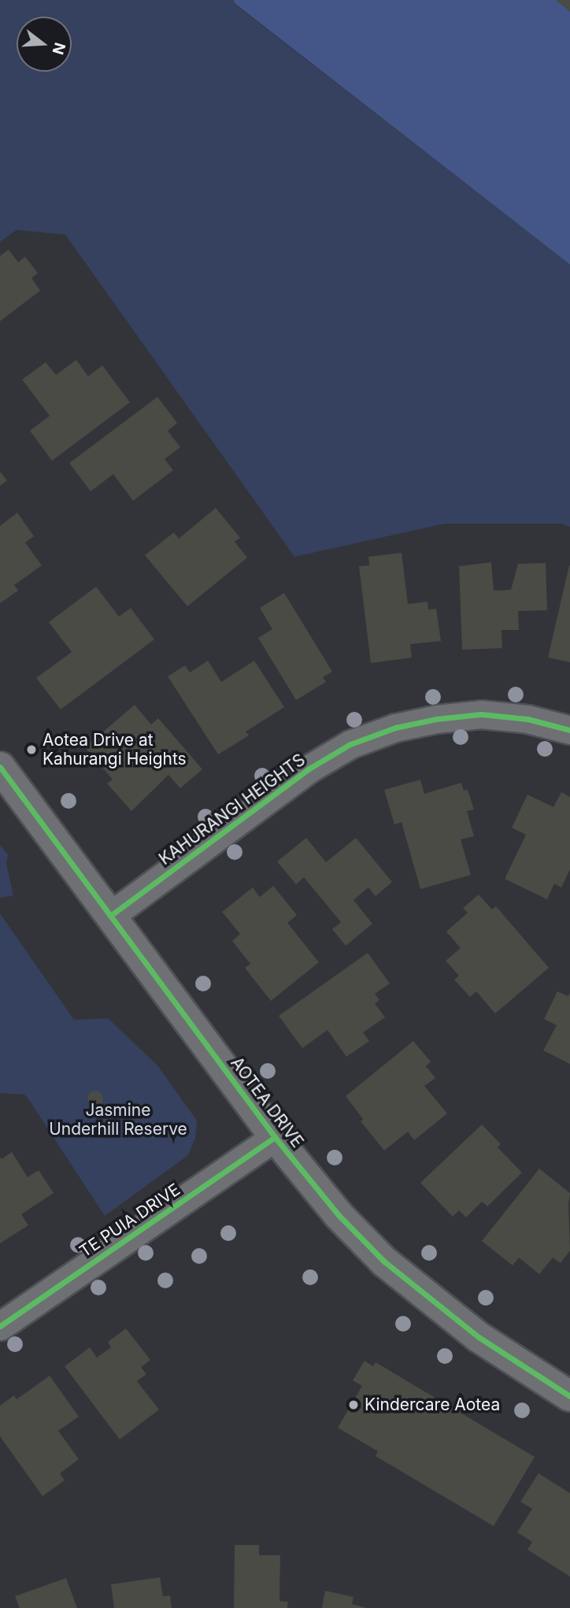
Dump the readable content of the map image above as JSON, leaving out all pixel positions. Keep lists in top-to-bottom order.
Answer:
{
  "streets": {
    "street": ["KAHURANGI HEIGHTS", "AOTEA DRIVE", "TE PUIA DRIVE"]
  },
  "crossings": [
    ["KAHURANGI HEIGHTS", "AOTEA DRIVE"],
    ["AOTEA DRIVE", "TE PUIA DRIVE"]
  ],
  "parks": ["Jasmine Underhill Reserve"],
  "places": ["Aotea Drive at Kahurangi Heights", "Kindercare Aotea"],
  "north": "right"
}
